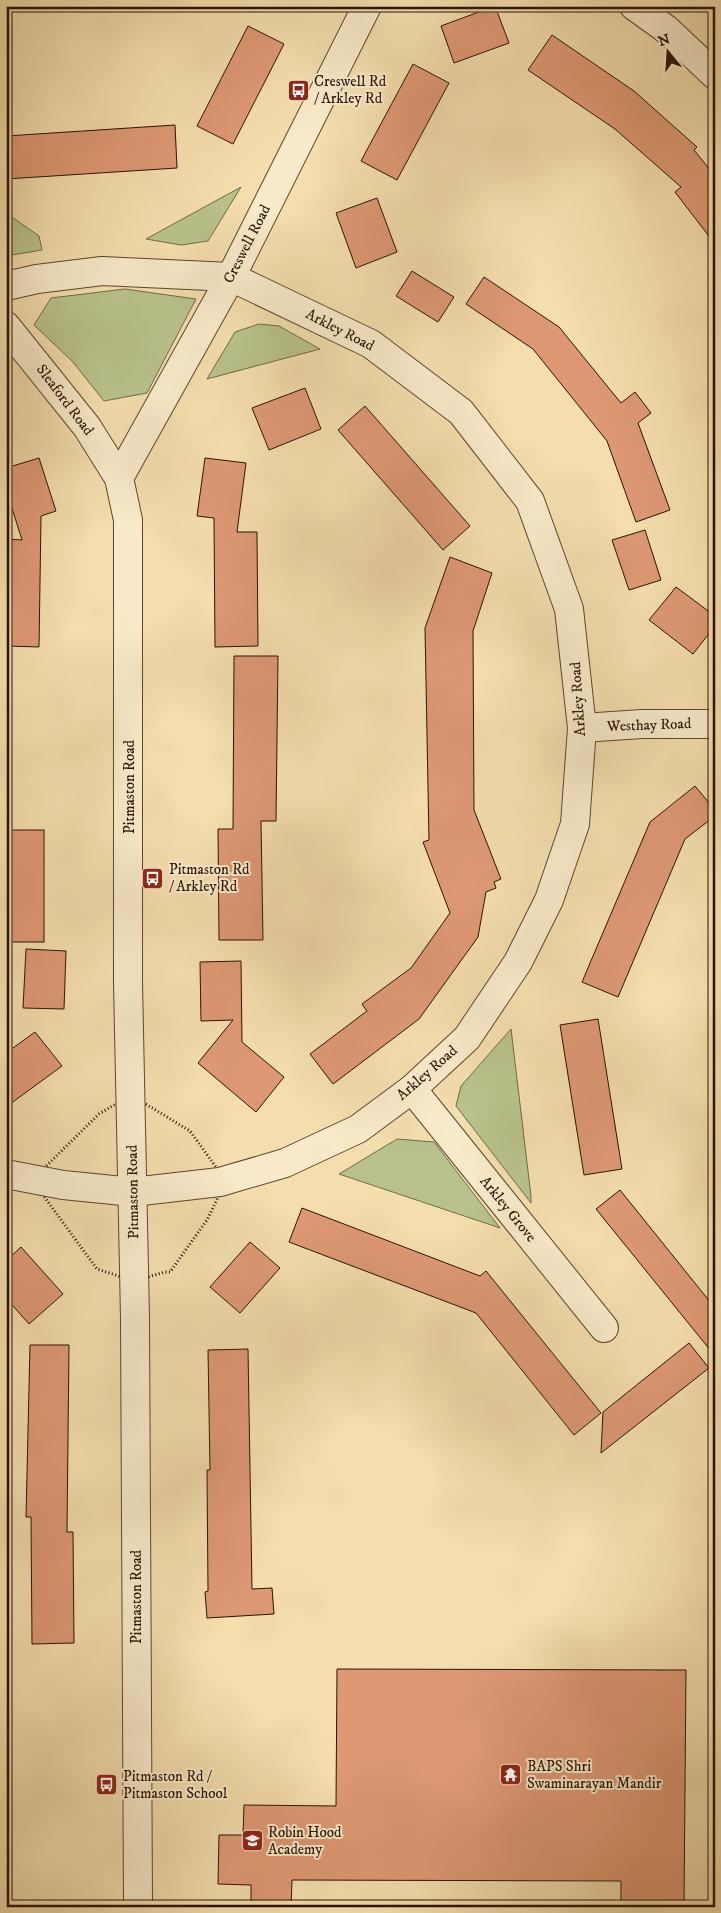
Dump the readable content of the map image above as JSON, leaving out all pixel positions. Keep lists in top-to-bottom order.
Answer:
{
  "streets": {
    "street": [
      "Creswell Road",
      "Arkley Road",
      "Sleaford Road",
      "Westhay Road",
      "Pitmaston Road",
      "Arkley Grove"
    ]
  },
  "crossings": [
    ["Creswell Road", "Arkley Road"],
    ["Creswell Road", "Sleaford Road"],
    ["Creswell Road", "Pitmaston Road"],
    ["Arkley Road", "Westhay Road"],
    ["Arkley Road", "Pitmaston Road"],
    ["Arkley Road", "Arkley Grove"],
    ["Sleaford Road", "Pitmaston Road"]
  ],
  "places": {
    "bus stop": ["Creswell Rd / Arkley Rd", "Pitmaston Rd / Arkley Rd", "Pitmaston Rd / Pitmaston School"],
    "temple": ["BAPS Shri Swaminarayan Mandir"],
    "school or university": ["Robin Hood Academy"]
  },
  "north": "top"
}
